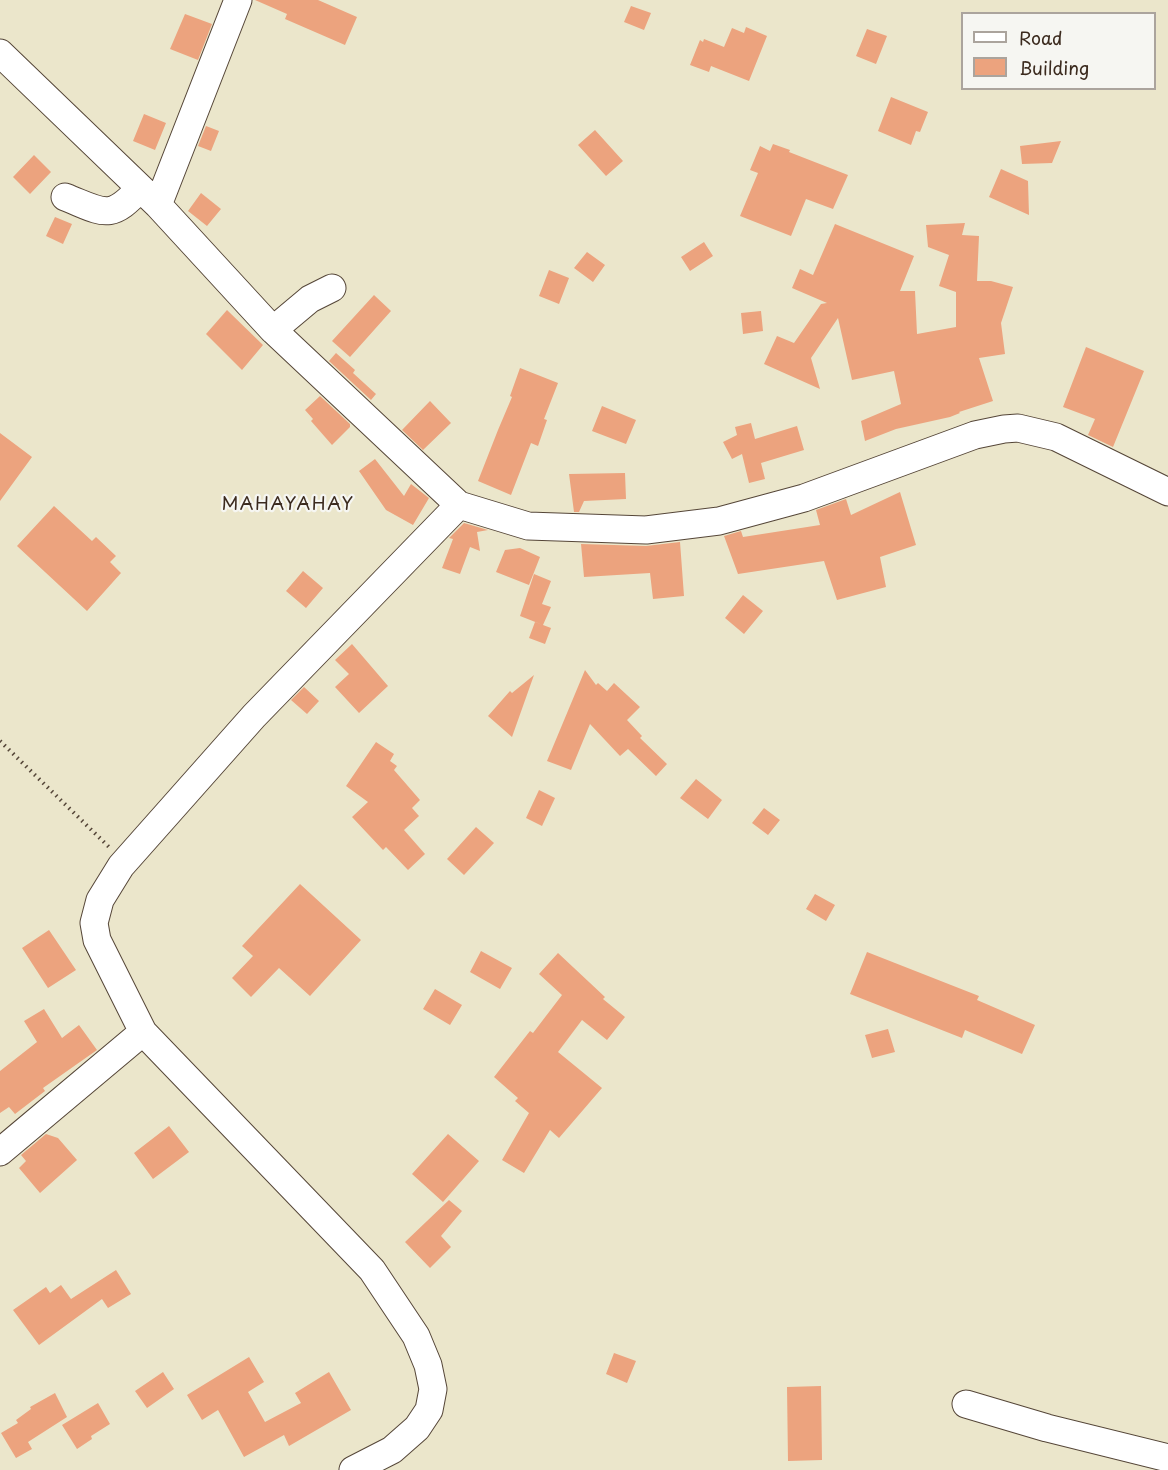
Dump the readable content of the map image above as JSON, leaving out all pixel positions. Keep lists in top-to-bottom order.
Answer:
{
  "districts": ["MAHAYAHAY"],
  "legend": ["Road", "Building"]
}
